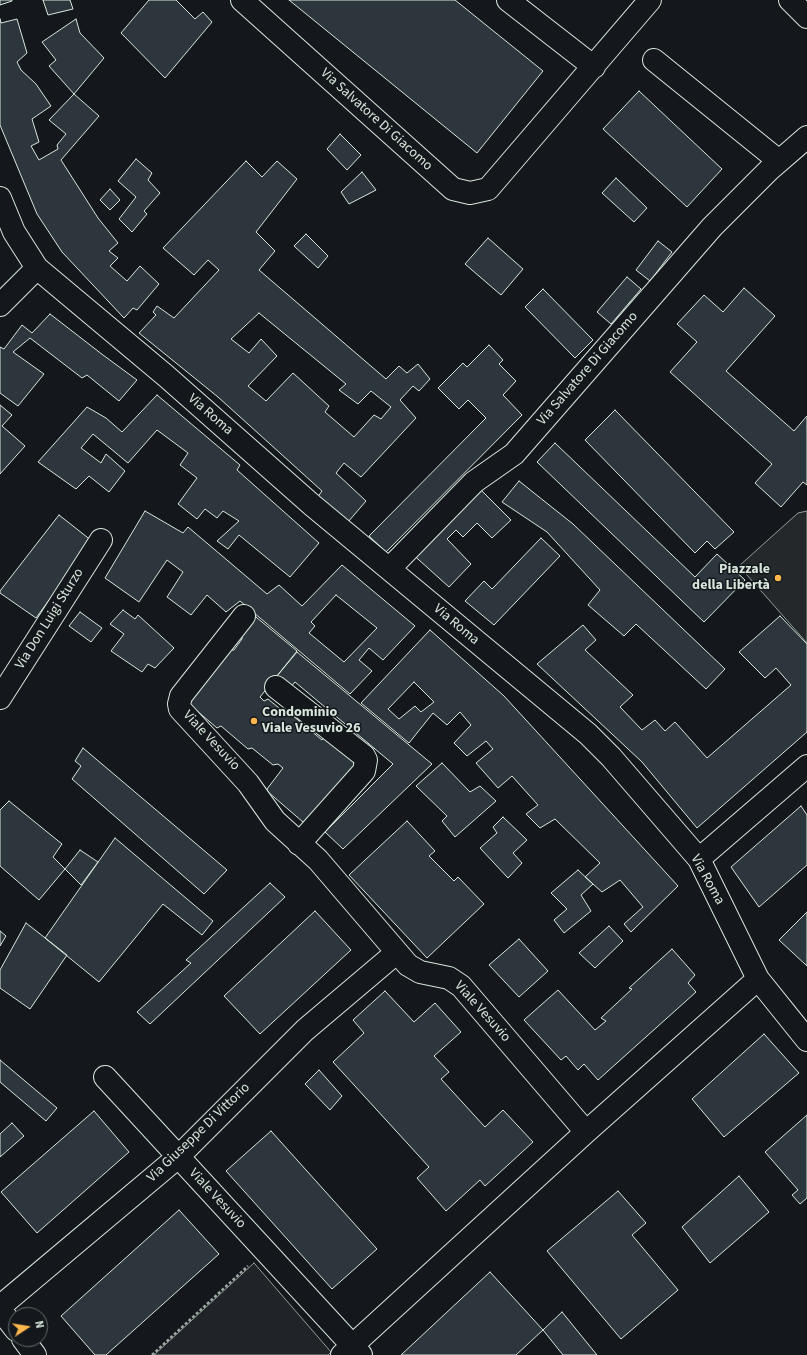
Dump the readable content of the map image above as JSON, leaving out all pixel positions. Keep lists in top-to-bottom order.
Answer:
{
  "streets": {
    "street": [
      "Via Salvatore Di Giacomo",
      "Via Roma",
      "Via Don Luigi Sturzo",
      "Viale Vesuvio",
      "Via Giuseppe Di Vittorio"
    ]
  },
  "crossings": [
    ["Via Salvatore Di Giacomo", "Via Roma"],
    ["Via Roma", "Viale Vesuvio"],
    ["Viale Vesuvio", "Via Giuseppe Di Vittorio"]
  ],
  "places": ["Piazzale della Libertà", "Condominio Viale Vesuvio 26"],
  "north": "right"
}
